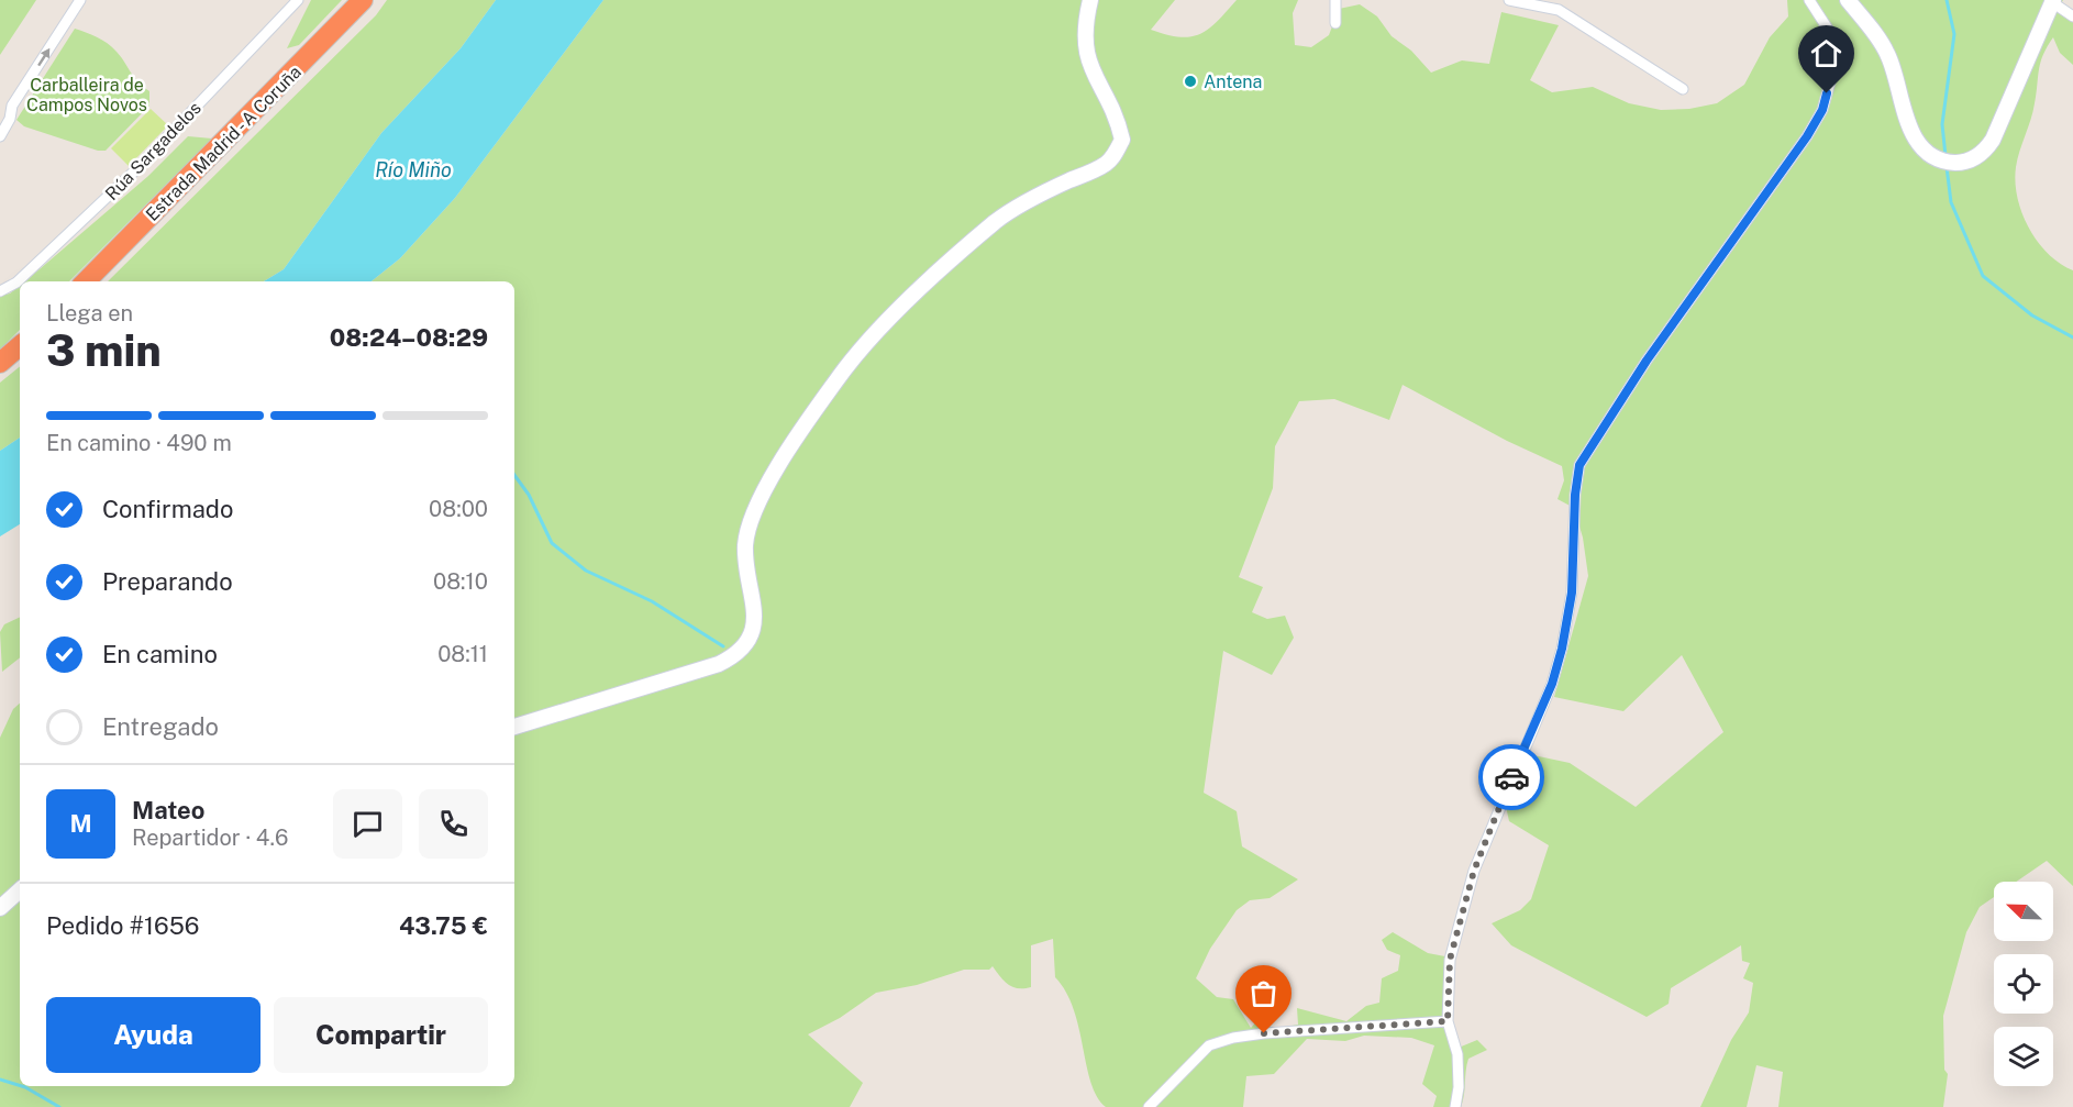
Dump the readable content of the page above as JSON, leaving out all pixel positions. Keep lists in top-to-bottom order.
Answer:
{
  "streets": {
    "highway": ["Estrada Madrid - A Coruña"],
    "street": ["Rúa Sargadelos"]
  },
  "water": ["Río Miño"],
  "parks": ["Carballeira de Campos Novos"],
  "places": ["Antena"],
  "north": "top left",
  "page": {
    "heading": ["3 min", "Llega en", "08:24–08:29"],
    "panel": [
      "Mateo",
      "Repartidor · 4.6",
      "Pedido #1656",
      "43.75 €"
    ],
    "bar": "En camino · 490 m",
    "list": [
      ["Confirmado", "08:00"],
      ["Preparando", "08:10"],
      ["En camino", "08:11"],
      "Entregado"
    ],
    "round": "M",
    "buttons": ["Ayuda", "Compartir"]
  }
}
